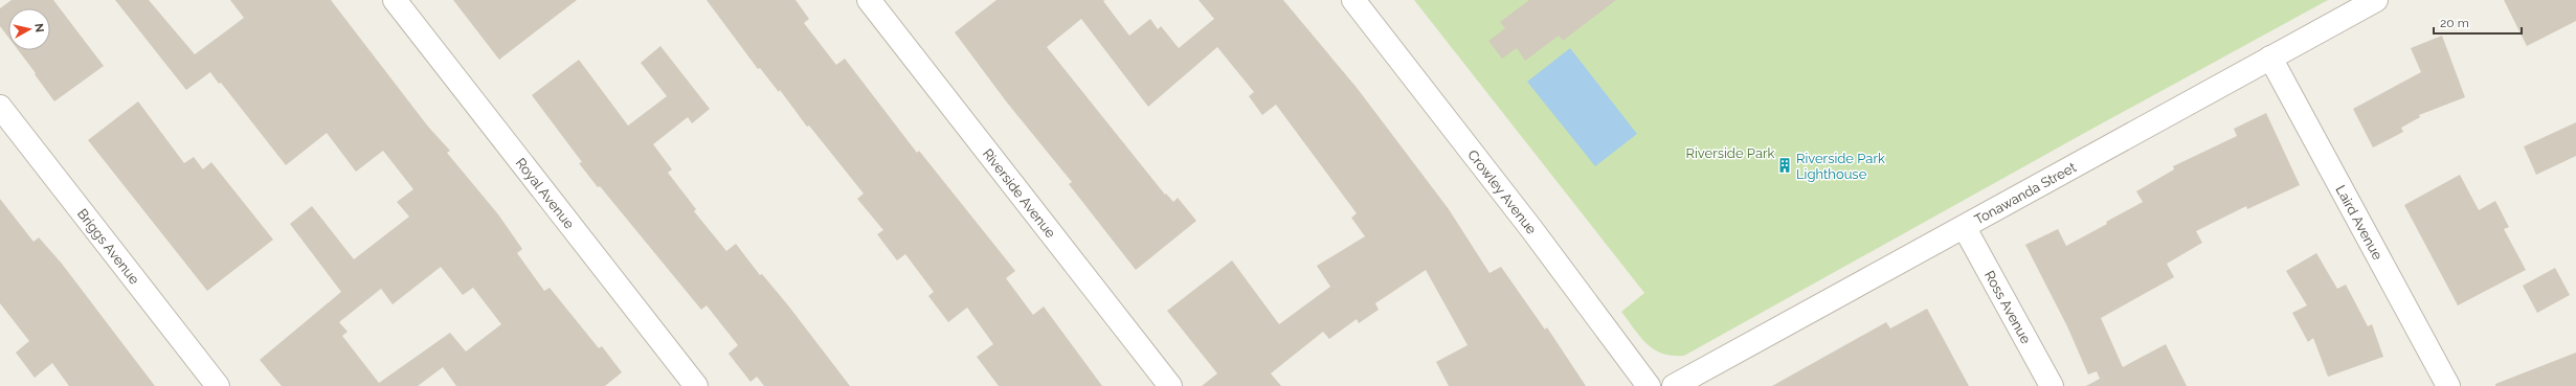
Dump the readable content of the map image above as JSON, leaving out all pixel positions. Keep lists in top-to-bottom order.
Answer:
{
  "streets": {
    "street": [
      "Riverside Avenue",
      "Crowley Avenue",
      "Royal Avenue",
      "Tonawanda Street",
      "Laird Avenue",
      "Briggs Avenue",
      "Ross Avenue"
    ]
  },
  "crossings": [
    ["Tonawanda Street", "Laird Avenue"],
    ["Tonawanda Street", "Ross Avenue"]
  ],
  "parks": ["Riverside Park"],
  "places": {
    "building": ["Riverside Park Lighthouse"]
  },
  "scale_bar": "20 m",
  "north": "right"
}
